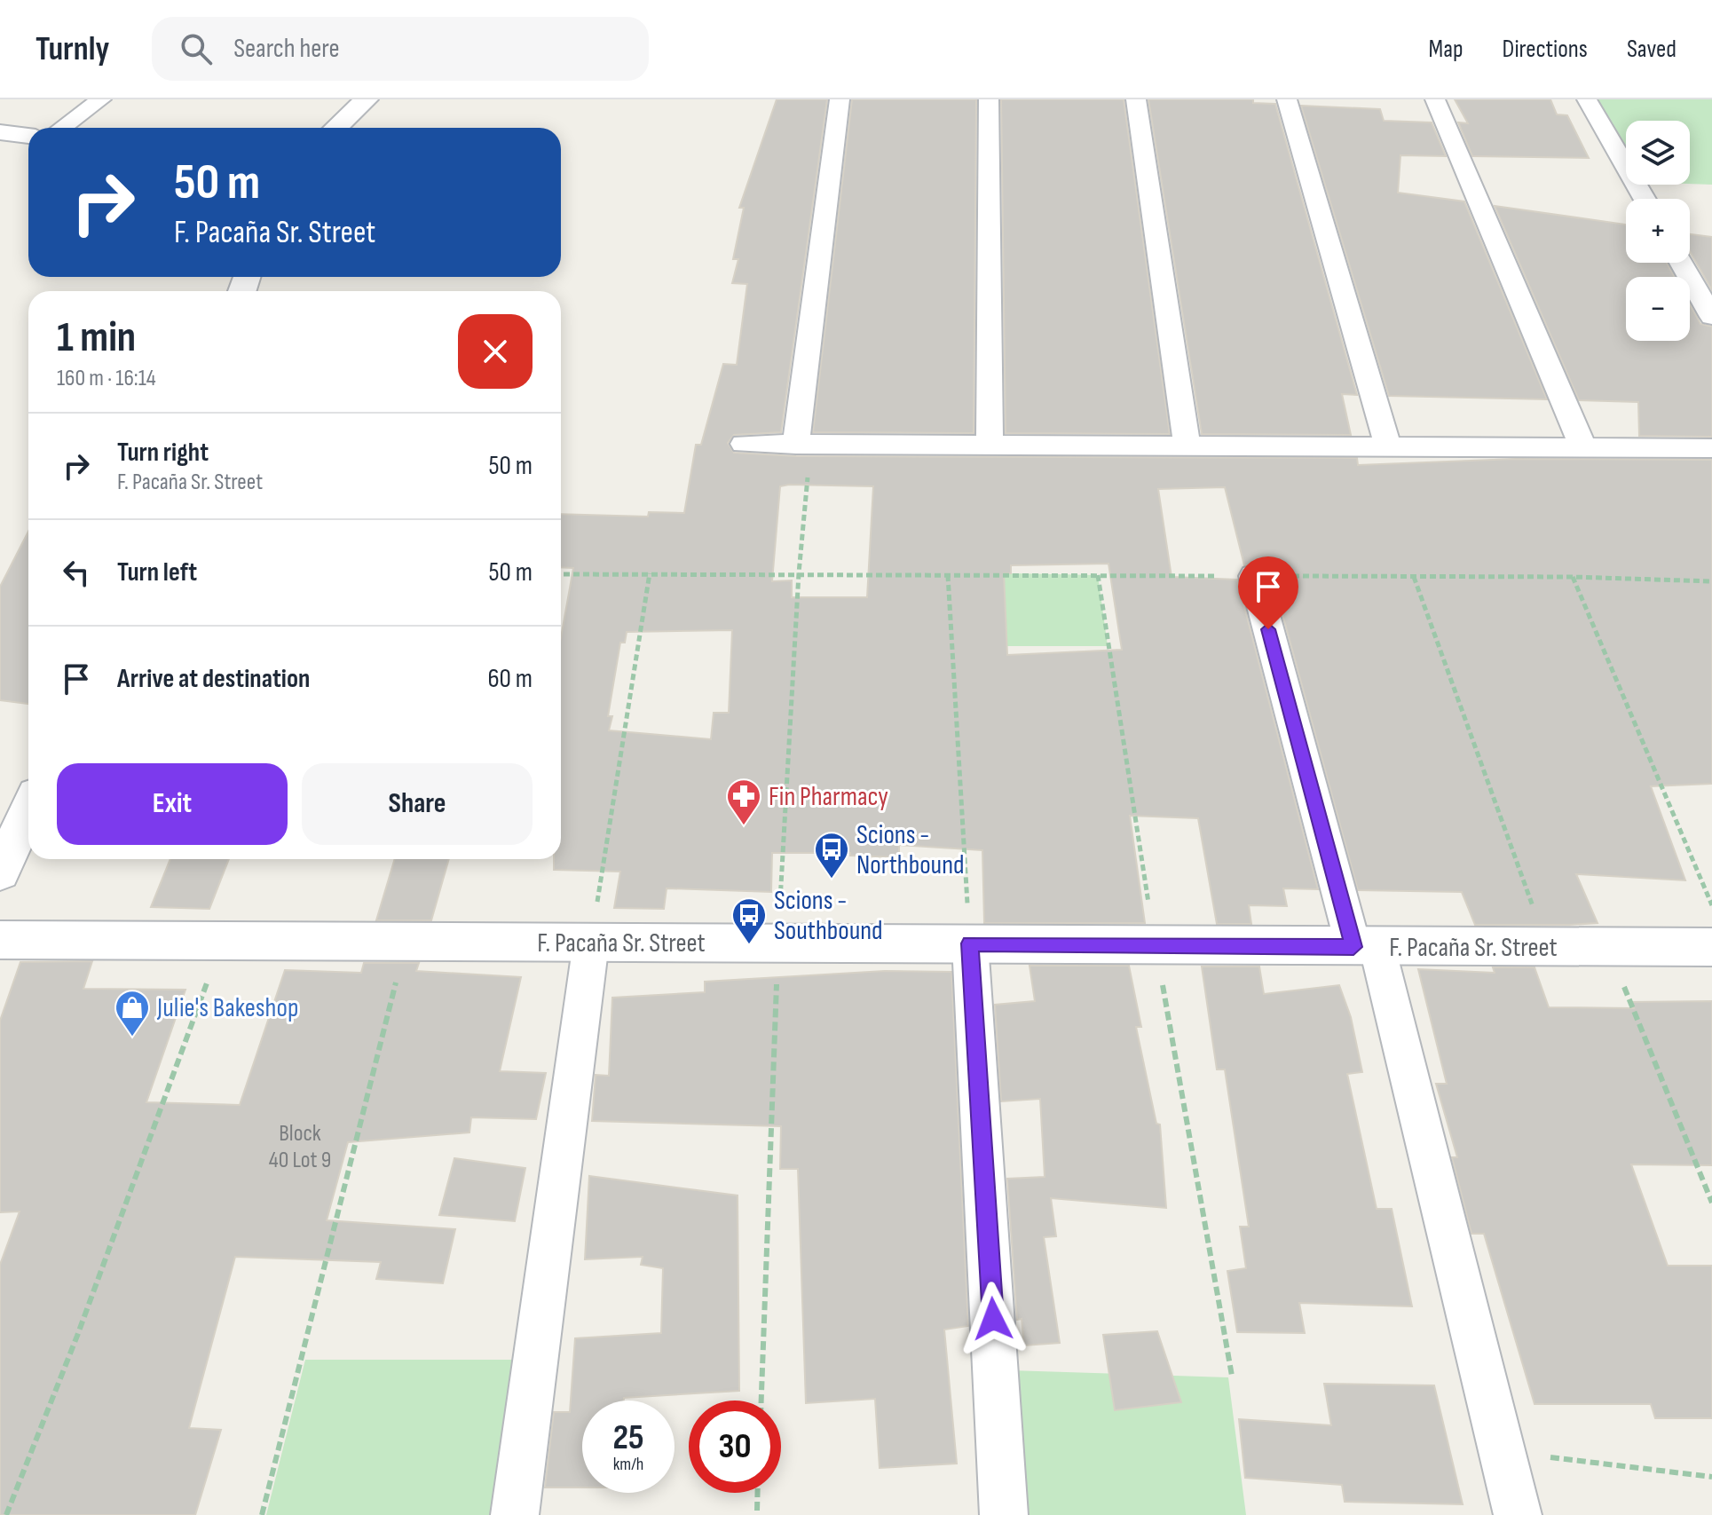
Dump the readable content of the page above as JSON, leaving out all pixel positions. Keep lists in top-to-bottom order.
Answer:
{
  "streets": {
    "street": ["F. Pacaña Sr. Street"]
  },
  "places": {
    "pharmacy": ["Fin Pharmacy"],
    "bus stop": ["Scions - Northbound", "Scions - Southbound"],
    "shop": ["Julie's Bakeshop"]
  },
  "house_numbers": ["Block 40 Lot 9"],
  "page": {
    "header": "Turnly",
    "search": "Search here",
    "nav": ["Map", "Directions", "Saved"],
    "map_buttons": ["+", "−"],
    "turn": ["50 m", "F. Pacaña Sr. Street"],
    "heading": ["1 min", "160 m · 16:14"],
    "list": [
      {
        "name": "Turn right",
        "note": "F. Pacaña Sr. Street",
        "value": "50 m"
      },
      {
        "name": "Turn left",
        "value": "50 m"
      },
      {
        "name": "Arrive at destination",
        "value": "60 m"
      }
    ],
    "buttons": ["Exit", "Share"],
    "speed": "25 km/h",
    "limit": "30"
  }
}
